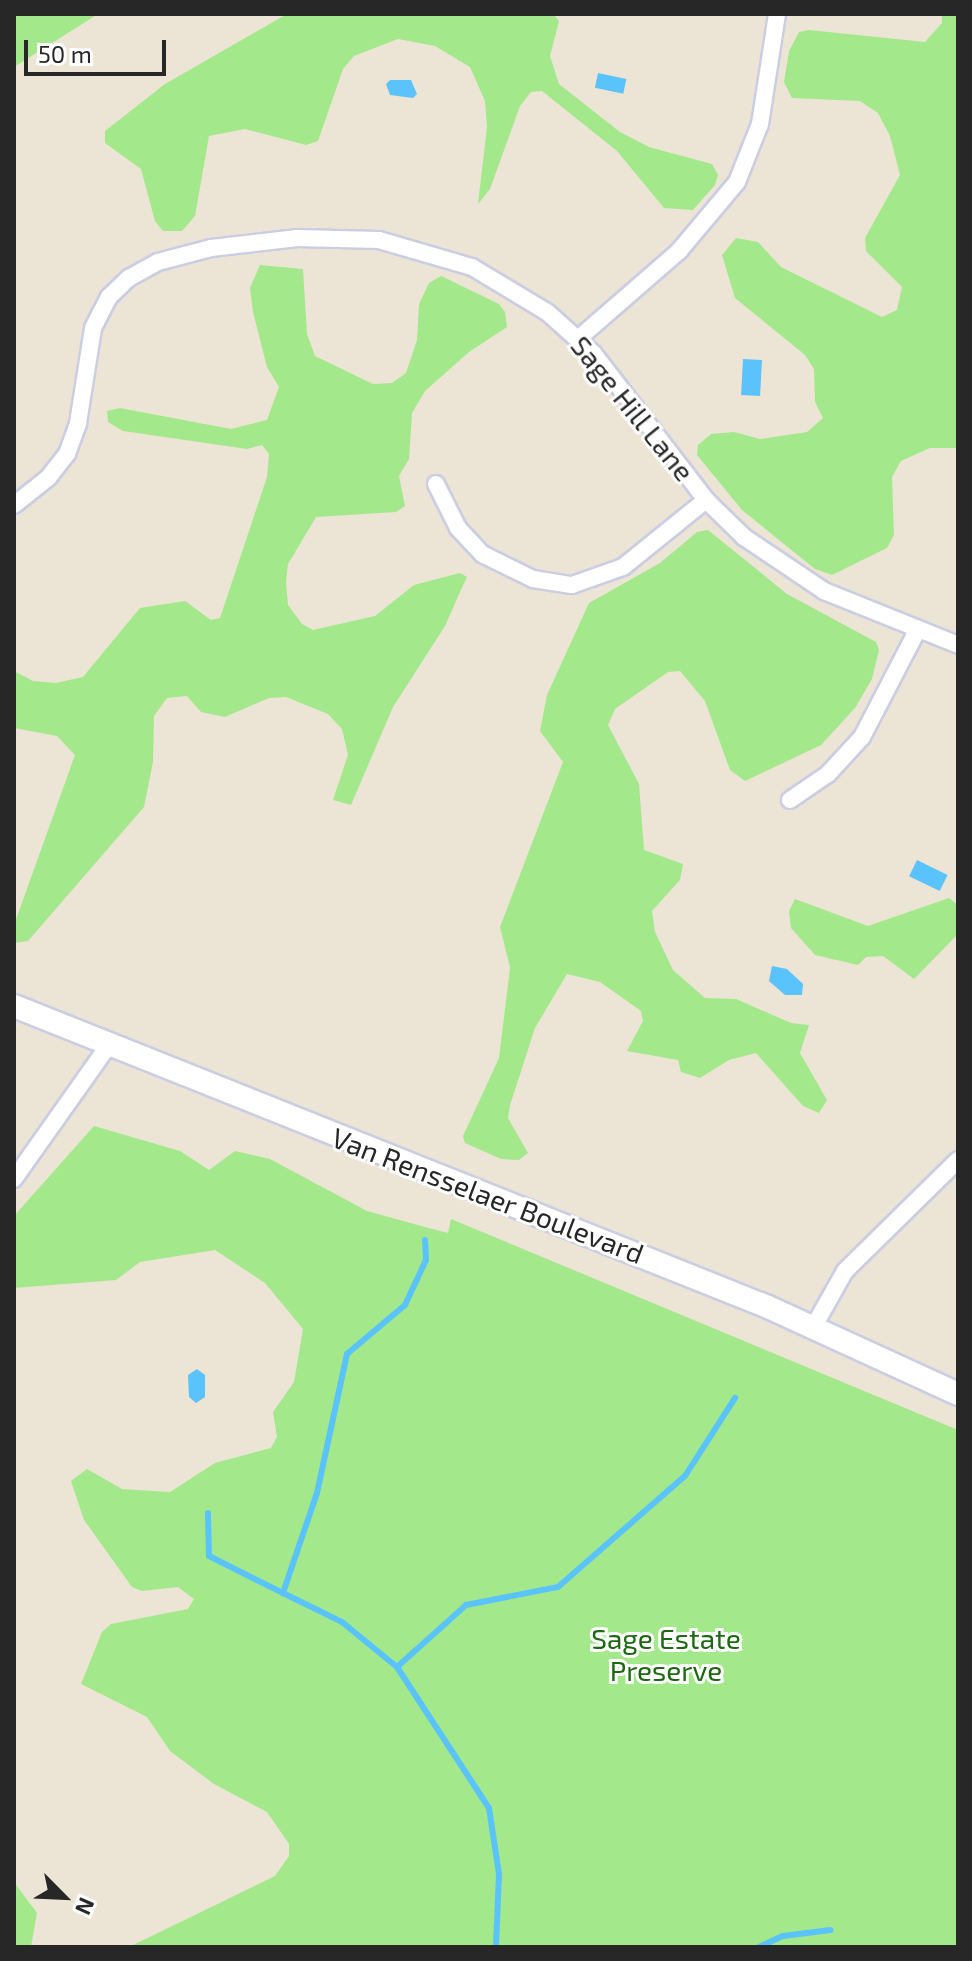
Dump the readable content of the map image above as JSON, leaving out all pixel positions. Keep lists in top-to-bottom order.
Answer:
{
  "streets": {
    "main road": ["Van Rensselaer Boulevard"],
    "street": ["Sage Hill Lane"]
  },
  "parks": ["Sage Estate Preserve"],
  "scale_bar": "50 m",
  "north": "bottom right"
}
